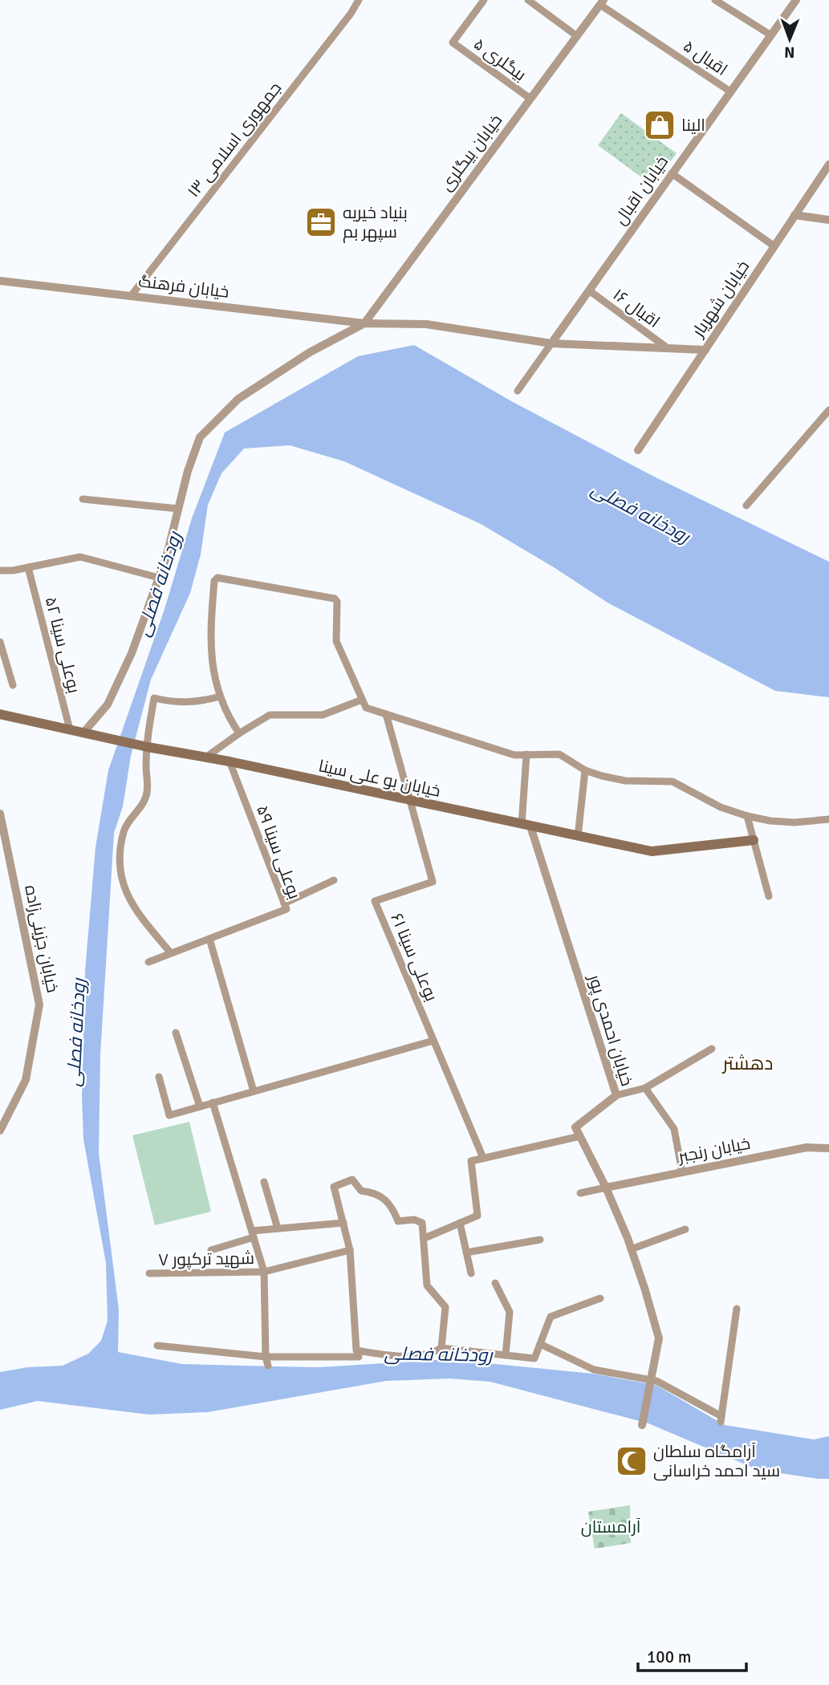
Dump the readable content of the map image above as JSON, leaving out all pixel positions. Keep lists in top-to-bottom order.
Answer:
{
  "streets": {
    "main road": ["خیابان بو علی سینا"],
    "street": [
      "اقبال ۵",
      "بیگلری ۵",
      "جمهوری اسلامی ۱۳",
      "خیابان بیگلری",
      "خیابان اقبال",
      "خیابان فرهنگ",
      "خیابان شهریار",
      "اقبال ۱۶",
      "بوعلی سینا ۵۲",
      "بوعلی سینا ۵۹",
      "خیابان جزینی‌زاده",
      "بوعلی سینا ۶۱",
      "خیابان احمدی پور",
      "خیابان رنجبر",
      "شهید ترکپور ۷"
    ]
  },
  "crossings": [
    ["اقبال ۵", "خیابان بیگلری"],
    ["اقبال ۵", "خیابان اقبال"],
    ["بیگلری ۵", "خیابان بیگلری"],
    ["جمهوری اسلامی ۱۳", "خیابان فرهنگ"],
    ["خیابان بیگلری", "خیابان فرهنگ"],
    ["خیابان اقبال", "خیابان فرهنگ"],
    ["خیابان اقبال", "اقبال ۱۶"],
    ["خیابان فرهنگ", "خیابان شهریار"],
    ["خیابان فرهنگ", "اقبال ۱۶"],
    ["بوعلی سینا ۵۲", "خیابان بو علی سینا"],
    ["خیابان بو علی سینا", "بوعلی سینا ۵۹"],
    ["خیابان بو علی سینا", "بوعلی سینا ۶۱"],
    ["خیابان بو علی سینا", "خیابان احمدی پور"]
  ],
  "districts": ["دهشتر"],
  "water": ["رودخانه فصلی"],
  "parks": ["آرامستان"],
  "places": {
    "shop": ["الینا"],
    "office": ["بنیاد خیریه سپهر بم"],
    "mosque": ["آرامگاه سلطان سید احمد خراسانی"]
  },
  "scale_bar": "100 m",
  "north": "bottom"
}
